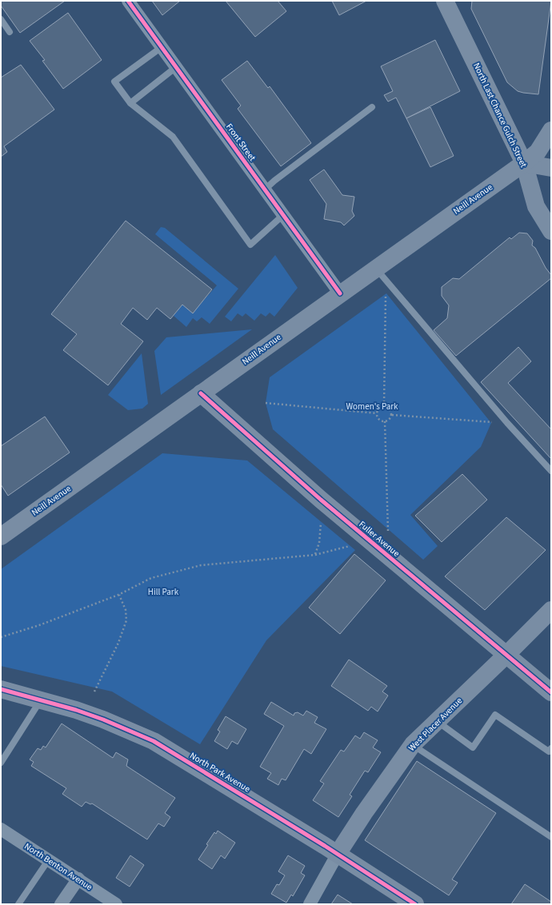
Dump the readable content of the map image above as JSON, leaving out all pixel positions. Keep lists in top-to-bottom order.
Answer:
{
  "streets": {
    "street": [
      "North Last Chance Gulch Street",
      "Front Street",
      "Neill Avenue",
      "Fuller Avenue",
      "West Placer Avenue",
      "North Park Avenue",
      "North Benton Avenue"
    ]
  },
  "crossings": [
    ["North Last Chance Gulch Street", "Neill Avenue"],
    ["Front Street", "Neill Avenue"],
    ["Neill Avenue", "Fuller Avenue"],
    ["Fuller Avenue", "West Placer Avenue"],
    ["West Placer Avenue", "North Park Avenue"]
  ],
  "parks": ["Women's Park", "Hill Park"]
}
